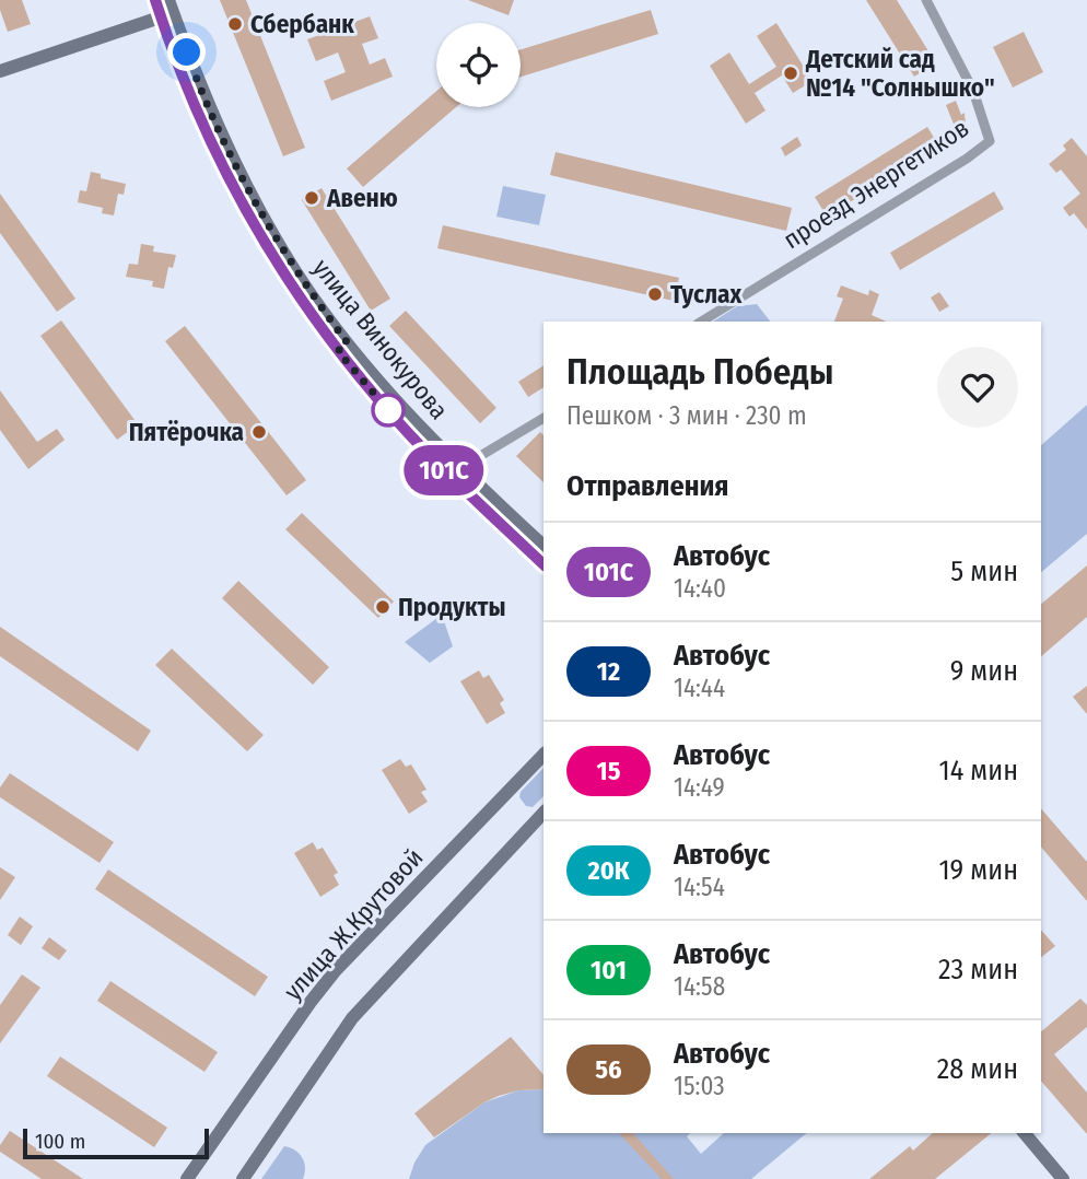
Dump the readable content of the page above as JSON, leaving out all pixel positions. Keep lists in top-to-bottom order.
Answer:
{
  "streets": {
    "main road": ["улица Винокурова", "улица Ж.Крутовой"],
    "street": ["проезд Энергетиков"]
  },
  "places": [
    "Сбербанк",
    "Детский сад №14 \"Солнышко\"",
    "Авеню",
    "Туслах",
    "Пятёрочка",
    "Продукты"
  ],
  "lines": ["bus line 101С"],
  "scale_bar": "100 m",
  "page": {
    "on_map": "101С",
    "heading": [
      ["Площадь Победы", "Пешком · 3 мин · 230 m"],
      "Отправления"
    ],
    "list": [
      {
        "mark": "101С",
        "name": "Автобус",
        "note": "14:40",
        "value": "5 мин"
      },
      {
        "mark": "12",
        "name": "Автобус",
        "note": "14:44",
        "value": "9 мин"
      },
      {
        "mark": "15",
        "name": "Автобус",
        "note": "14:49",
        "value": "14 мин"
      },
      {
        "mark": "20К",
        "name": "Автобус",
        "note": "14:54",
        "value": "19 мин"
      },
      {
        "mark": "101",
        "name": "Автобус",
        "note": "14:58",
        "value": "23 мин"
      },
      {
        "mark": "56",
        "name": "Автобус",
        "note": "15:03",
        "value": "28 мин"
      }
    ],
    "scale": "100 m"
  }
}
